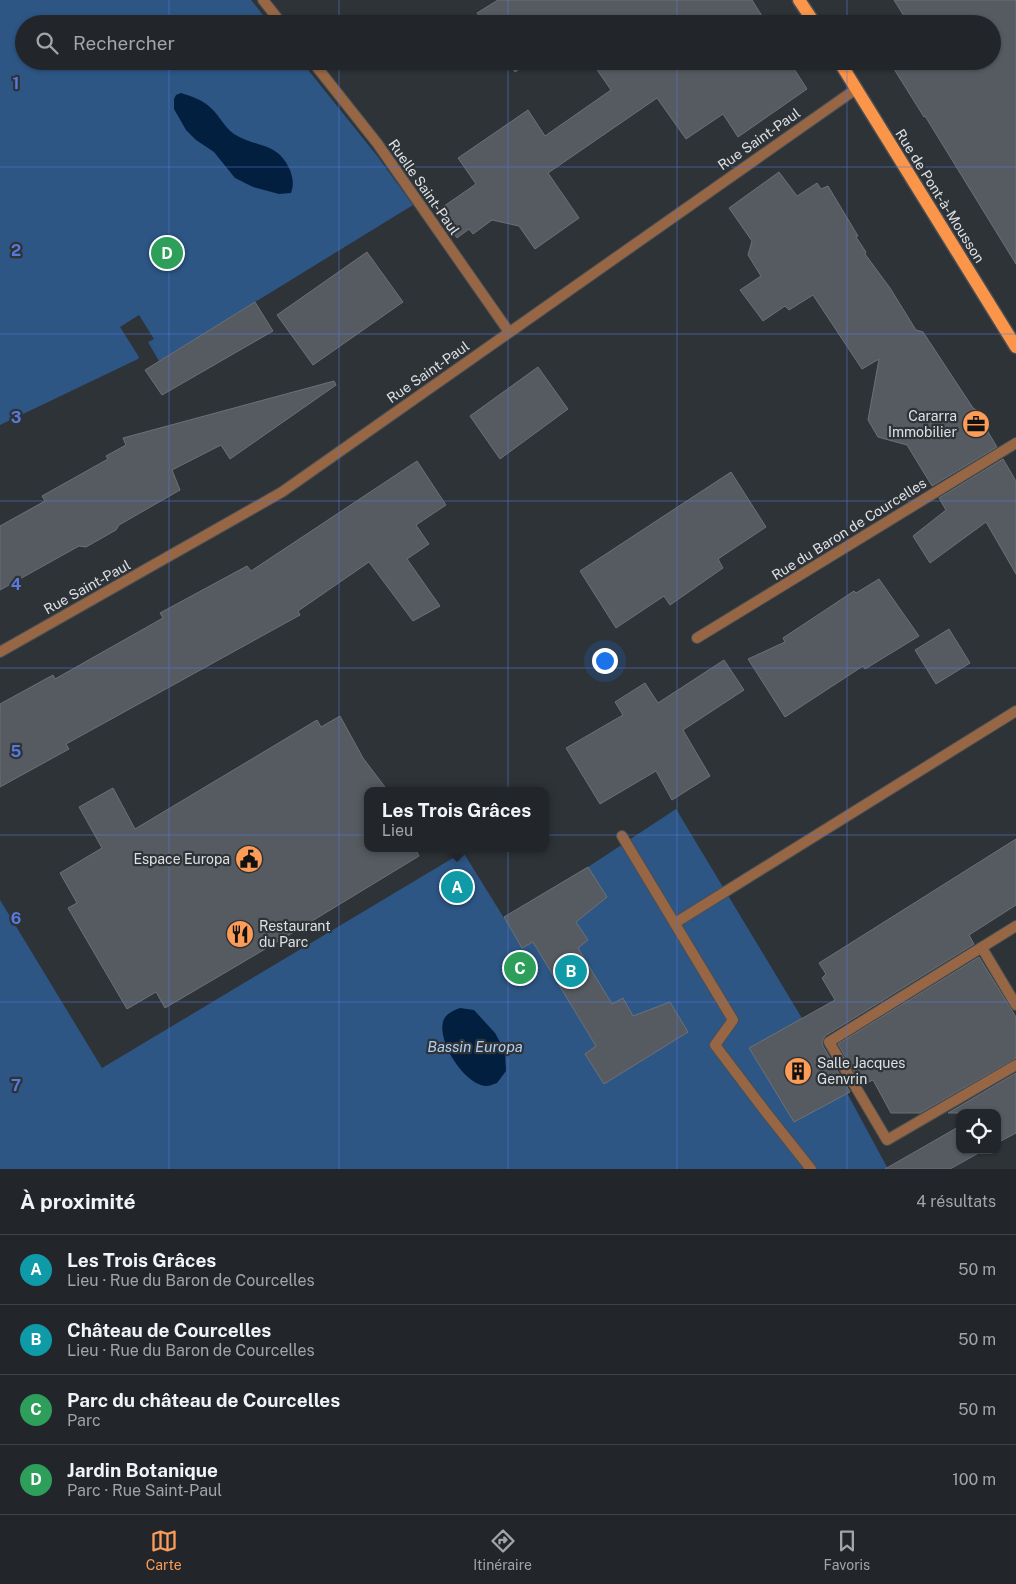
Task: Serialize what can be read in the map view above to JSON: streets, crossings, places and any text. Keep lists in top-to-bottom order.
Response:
{
  "streets": {
    "main road": ["Rue de Pont-à-Mousson"],
    "street": ["Rue Saint-Paul", "Ruelle Saint-Paul", "Rue du Baron de Courcelles"]
  },
  "crossings": [
    ["Rue Saint-Paul", "Ruelle Saint-Paul"],
    ["Rue Saint-Paul", "Rue de Pont-à-Mousson"]
  ],
  "water": ["Bassin Europa"],
  "places": {
    "office": ["Cararra Immobilier"],
    "public building": ["Espace Europa"],
    "restaurant": ["Restaurant du Parc"],
    "building": ["Salle Jacques Genvrin"]
  },
  "page": {
    "search": "Rechercher",
    "pins": [
      "D",
      "A",
      "C",
      "B"
    ],
    "popup": ["Les Trois Grâces", "Lieu"],
    "heading": ["À proximité", "4 résultats"],
    "list": [
      {
        "mark": "A",
        "name": "Les Trois Grâces",
        "note": "Lieu · Rue du Baron de Courcelles",
        "value": "50 m"
      },
      {
        "mark": "B",
        "name": "Château de Courcelles",
        "note": "Lieu · Rue du Baron de Courcelles",
        "value": "50 m"
      },
      {
        "mark": "C",
        "name": "Parc du château de Courcelles",
        "note": "Parc",
        "value": "50 m"
      },
      {
        "mark": "D",
        "name": "Jardin Botanique",
        "note": "Parc · Rue Saint-Paul",
        "value": "100 m"
      }
    ],
    "nav": ["Carte", "Itinéraire", "Favoris"]
  },
  "grid": {
    "rows": [
      "1",
      "2",
      "3",
      "4",
      "5",
      "6",
      "7"
    ]
  }
}
